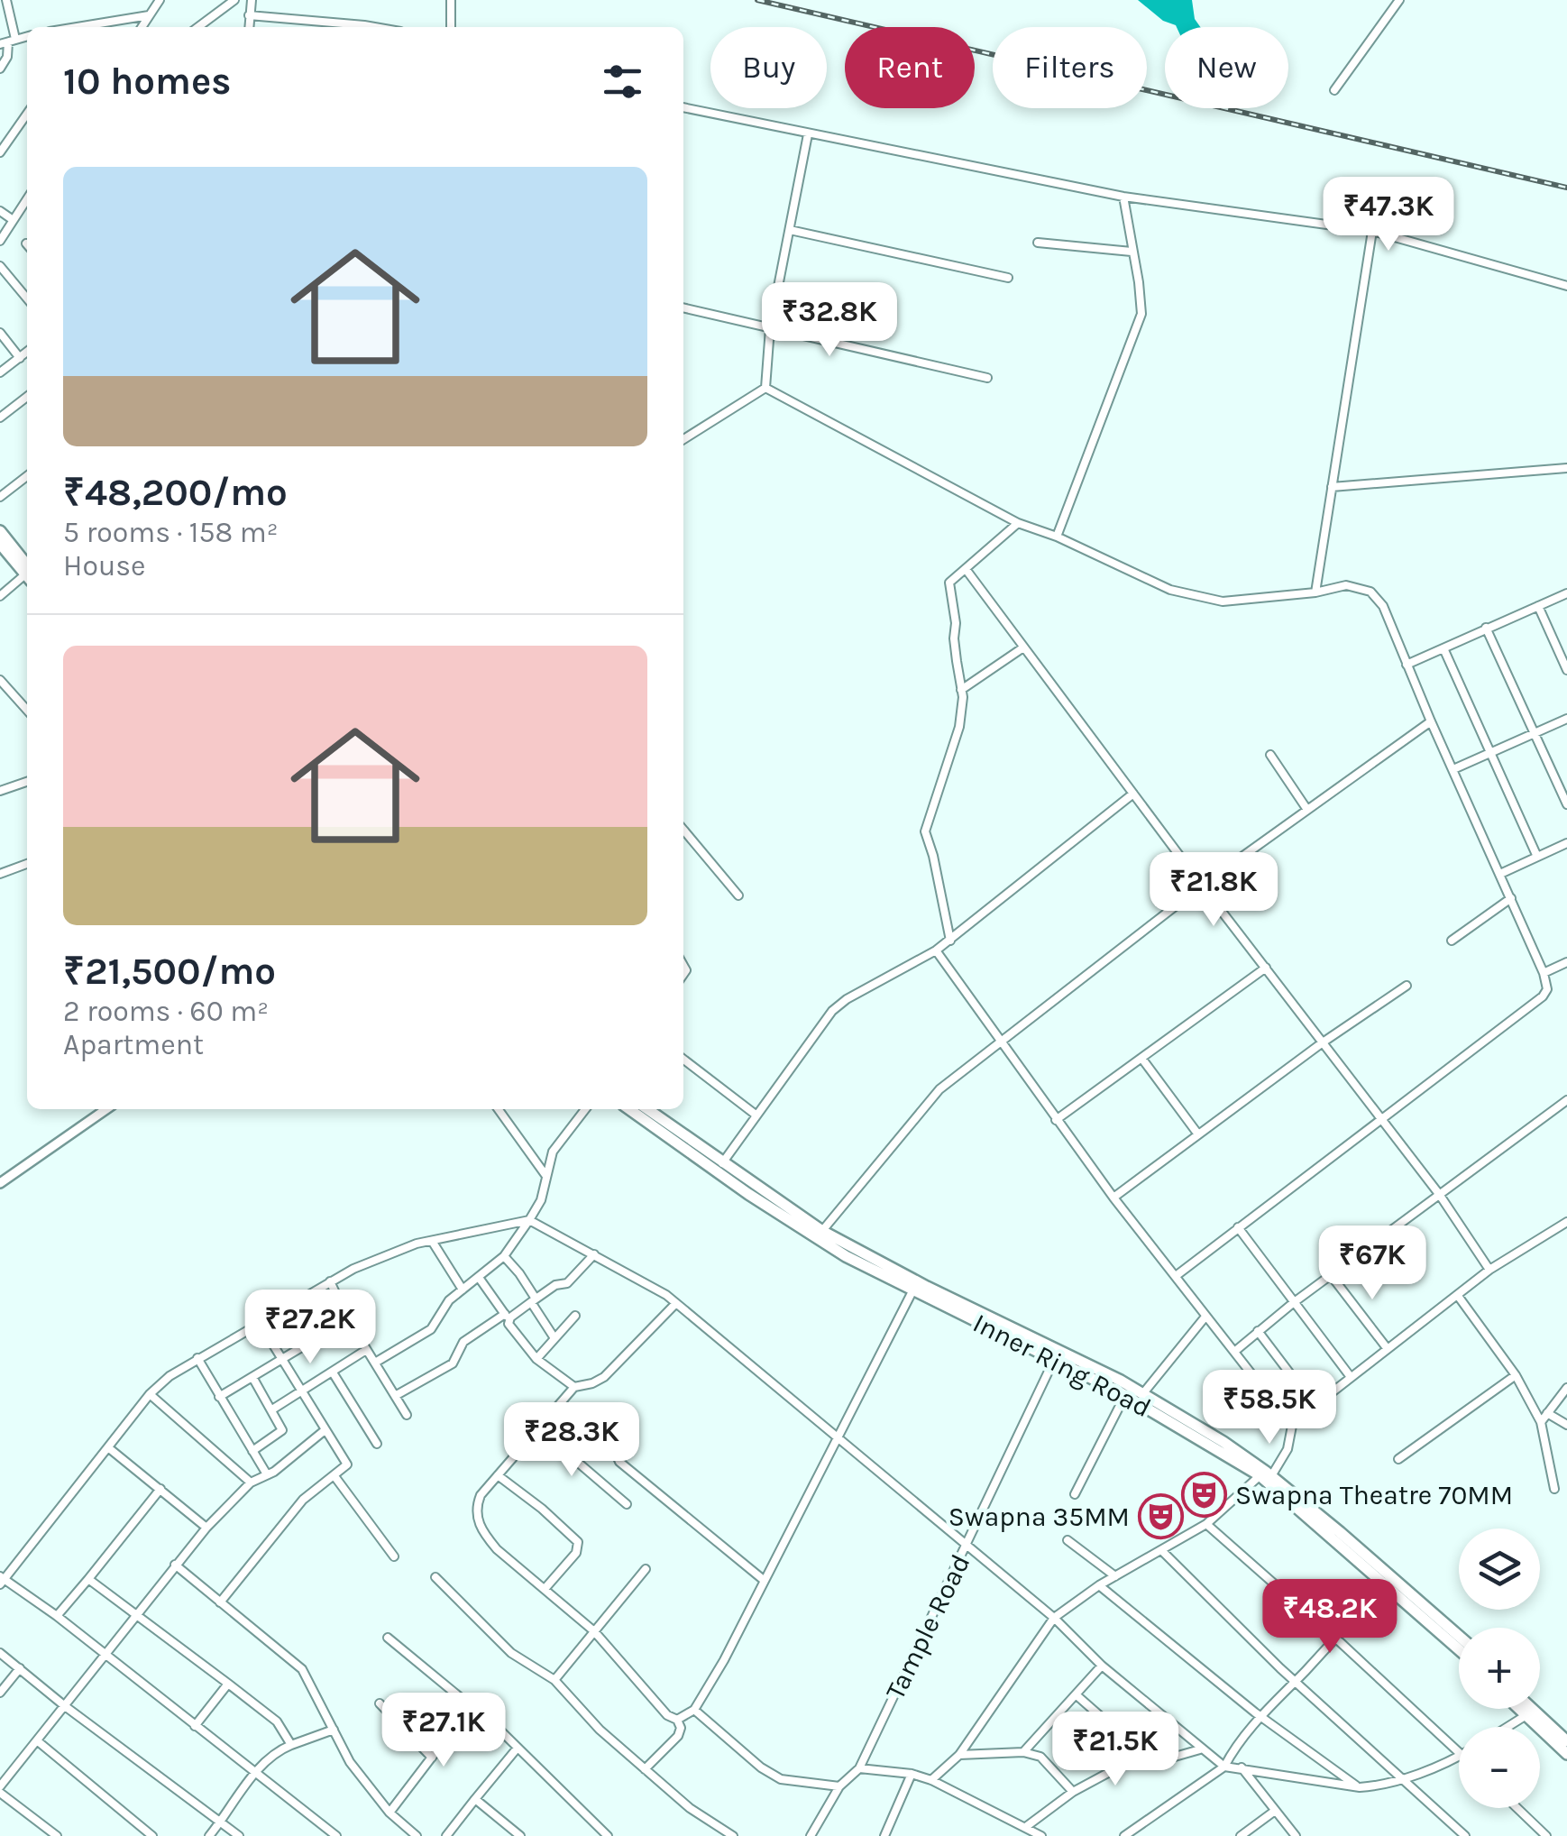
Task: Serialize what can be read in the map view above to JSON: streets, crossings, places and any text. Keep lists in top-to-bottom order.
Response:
{
  "streets": {
    "main road": ["Inner Ring Road"],
    "street": ["Tample Road"]
  },
  "crossings": [
    ["Inner Ring Road", "Tample Road"]
  ],
  "places": {
    "theatre": ["Swapna Theatre 70MM", "Swapna 35MM"]
  },
  "page": {
    "chip": [
      "Buy",
      "Rent",
      "Filters",
      "New"
    ],
    "heading": "10 homes",
    "list": [
      {
        "name": "₹48,200/mo",
        "note": "5 rooms · 158 m² · House"
      },
      {
        "name": "₹21,500/mo",
        "note": "2 rooms · 60 m² · Apartment"
      }
    ],
    "price": [
      "₹47.3K",
      "₹32.8K",
      "₹21.8K",
      "₹67K",
      "₹27.2K",
      "₹58.5K",
      "₹28.3K",
      "₹48.2K",
      "₹27.1K",
      "₹21.5K"
    ],
    "map_buttons": ["+", "−"]
  }
}
